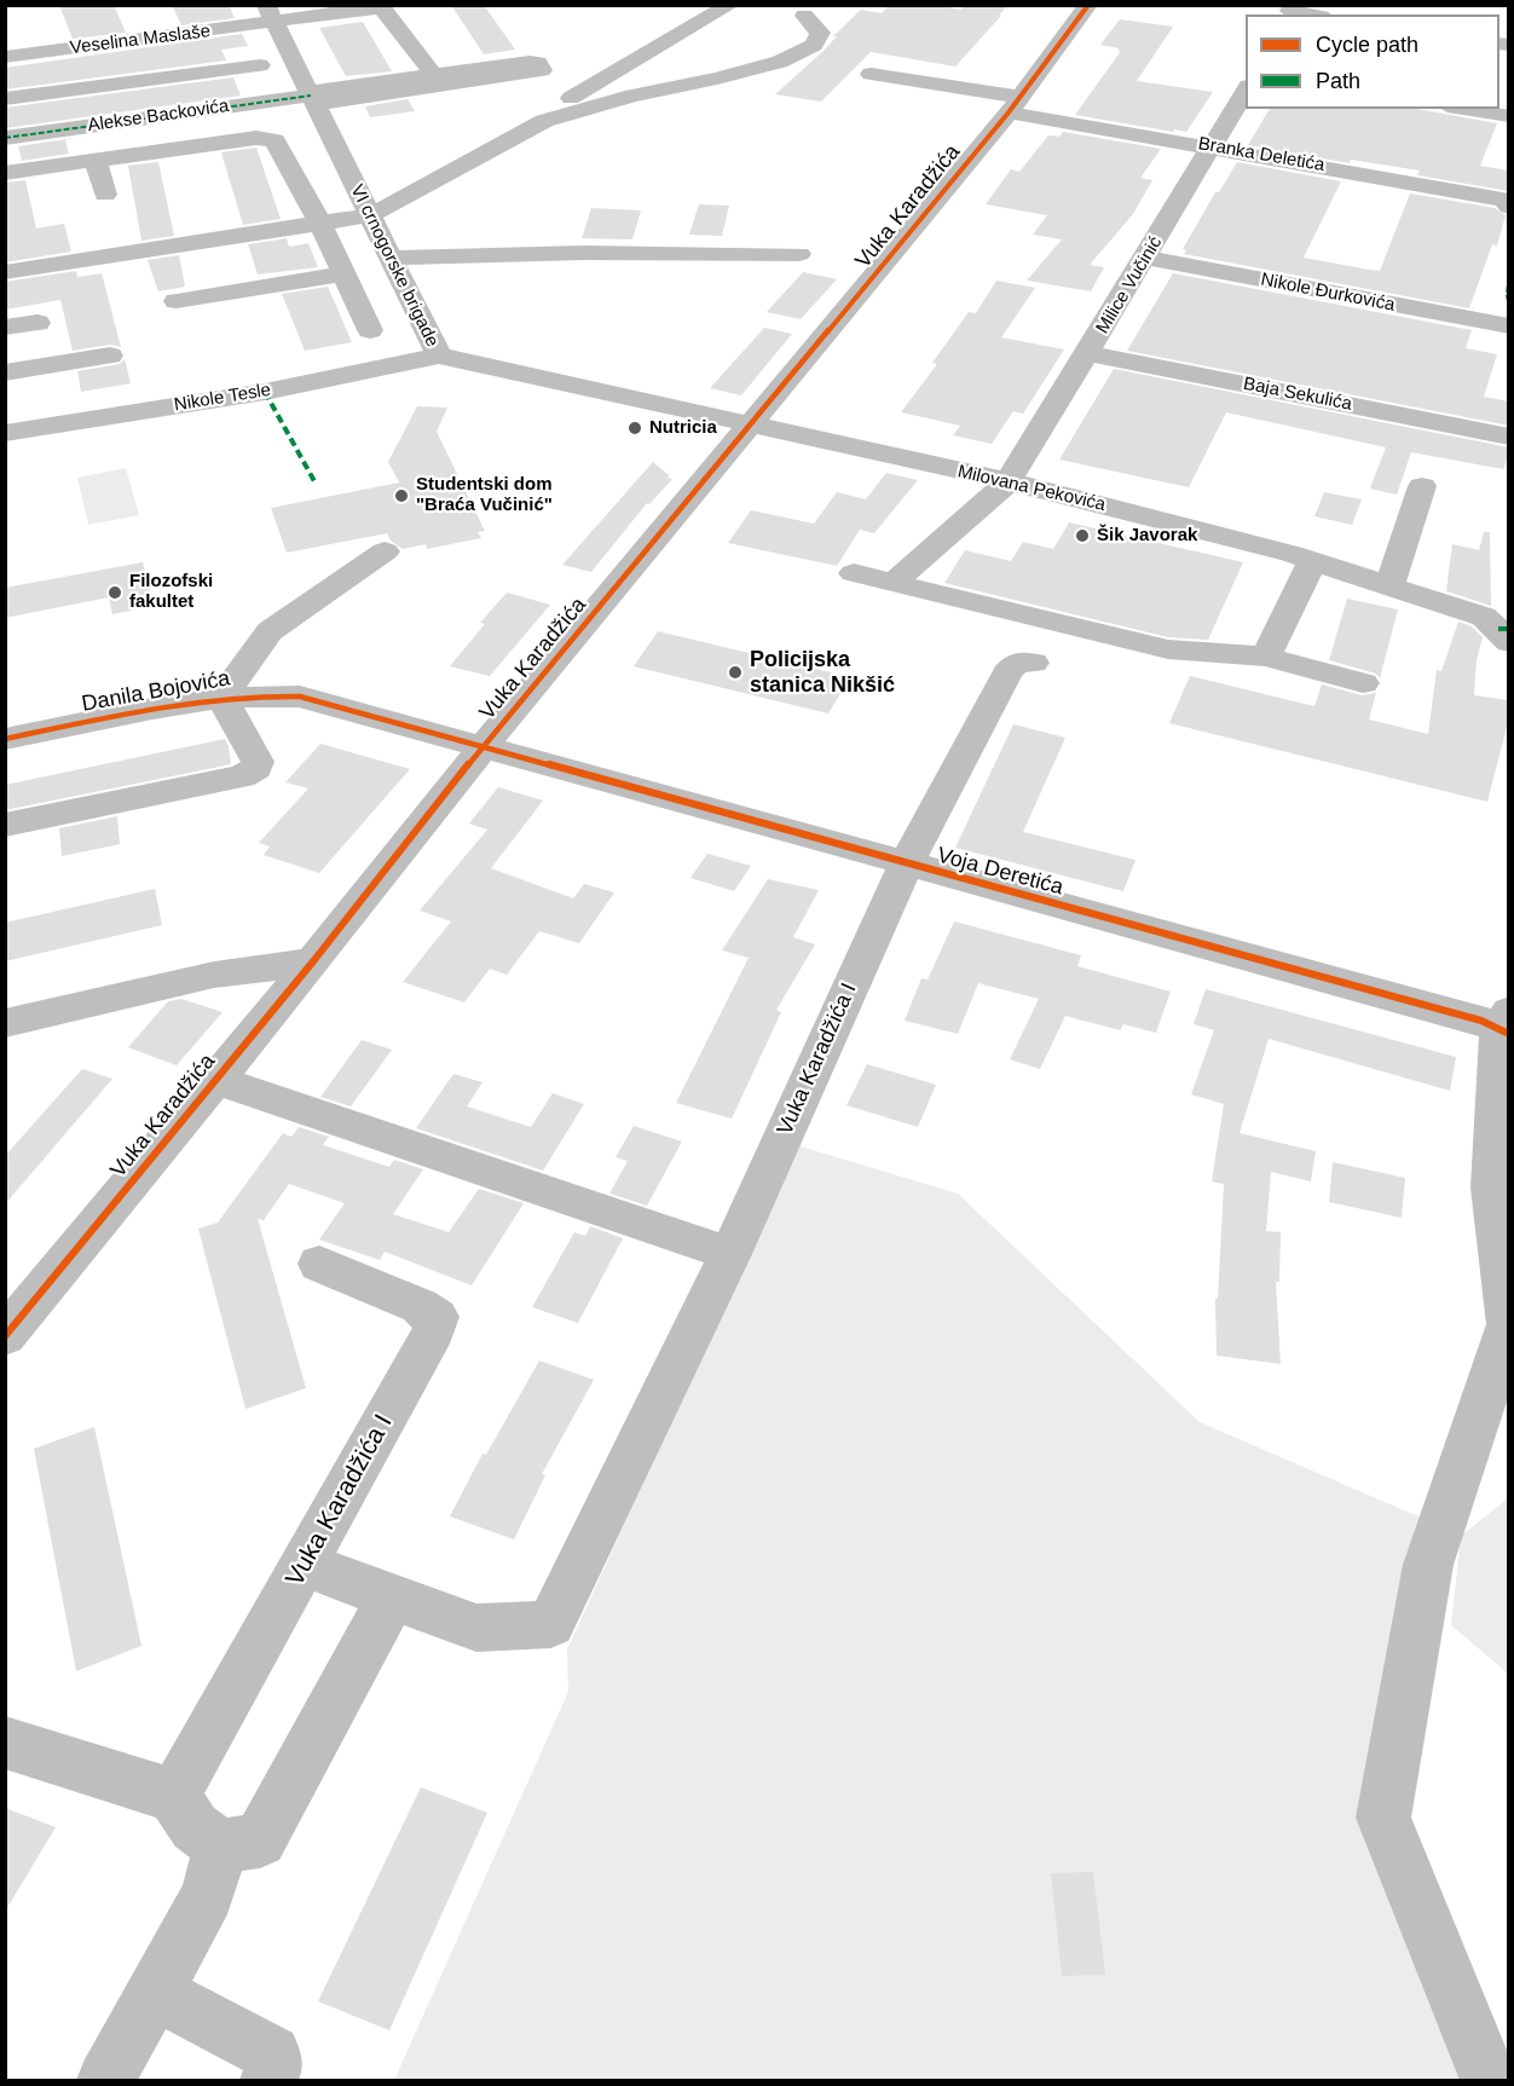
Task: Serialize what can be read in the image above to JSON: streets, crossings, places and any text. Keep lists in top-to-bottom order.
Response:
{
  "streets": {
    "street": [
      "Veselina Maslaše",
      "Alekse Backovića",
      "Branka Deletića",
      "Vuka Karadžića",
      "VI crnogorske brigade",
      "Milice Vučinić",
      "Nikole Đurkovića",
      "Baja Sekulića",
      "Nikole Tesle",
      "Milovana Pekovića",
      "Danila Bojovića",
      "Voja Deretića",
      "Vuka Karadžića I"
    ]
  },
  "crossings": [
    ["Veselina Maslaše", "VI crnogorske brigade"],
    ["Alekse Backovića", "VI crnogorske brigade"],
    ["Branka Deletića", "Vuka Karadžića"],
    ["Branka Deletića", "Milice Vučinić"],
    ["Vuka Karadžića", "VI crnogorske brigade"],
    ["Vuka Karadžića", "Milovana Pekovića"],
    ["Vuka Karadžića", "Danila Bojovića"],
    ["Vuka Karadžića", "Voja Deretića"],
    ["VI crnogorske brigade", "Nikole Tesle"],
    ["VI crnogorske brigade", "Milovana Pekovića"],
    ["Milice Vučinić", "Nikole Đurkovića"],
    ["Milice Vučinić", "Baja Sekulića"],
    ["Milice Vučinić", "Milovana Pekovića"],
    ["Danila Bojovića", "Voja Deretića"],
    ["Voja Deretića", "Vuka Karadžića I"]
  ],
  "places": [
    "Nutricia",
    "Studentski dom \"Braća Vučinić\"",
    "Šik Javorak",
    "Filozofski fakultet",
    "Policijska stanica Nikšić"
  ],
  "legend": ["Cycle path", "Path"]
}
